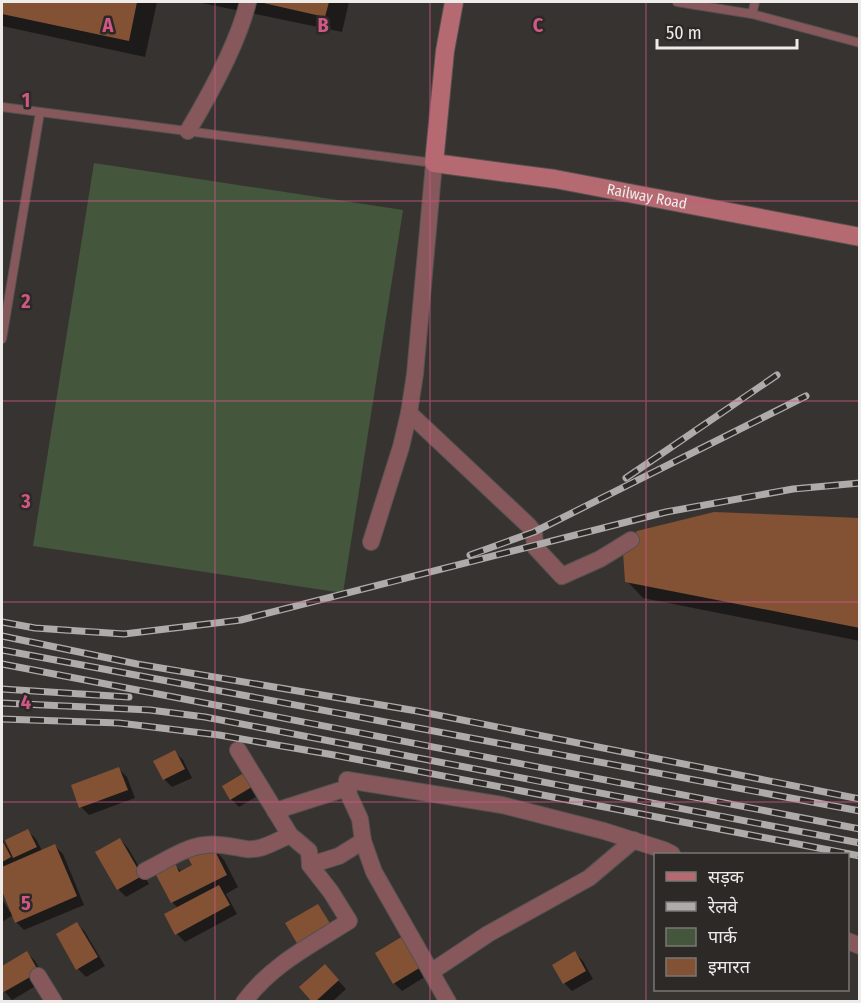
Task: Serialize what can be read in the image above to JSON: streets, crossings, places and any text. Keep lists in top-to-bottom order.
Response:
{
  "streets": {
    "street": ["Railway Road"]
  },
  "legend": [
    "सड़क",
    "रेलवे",
    "पार्क",
    "इमारत"
  ],
  "scale_bar": "50 m",
  "grid": {
    "columns": ["A", "B", "C"],
    "rows": [
      "1",
      "2",
      "3",
      "4",
      "5"
    ]
  }
}
